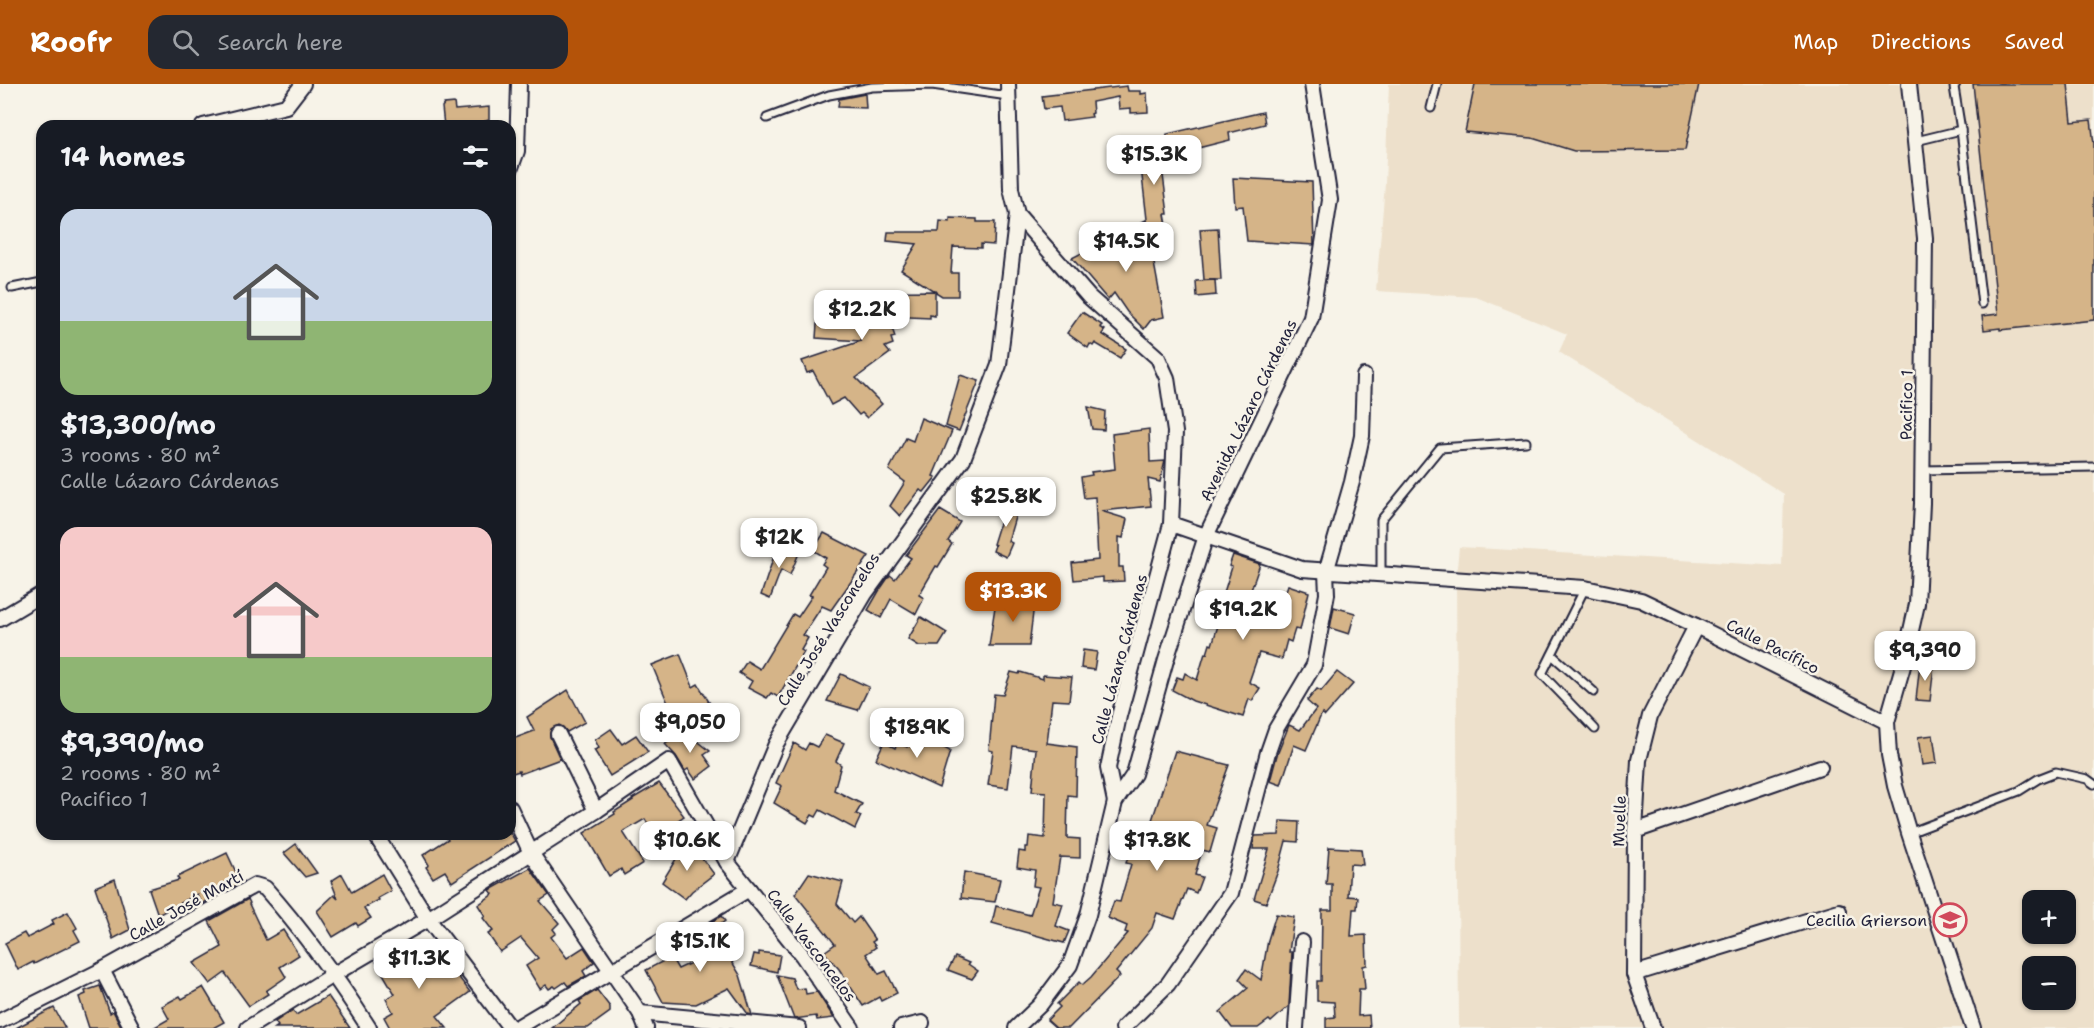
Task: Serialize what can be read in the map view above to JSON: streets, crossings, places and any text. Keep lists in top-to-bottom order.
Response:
{
  "streets": {
    "street": [
      "Pacifico 1",
      "Avenida Lázaro Cárdenas",
      "Calle José Vasconcelos",
      "Calle Pacífico",
      "Calle Lázaro Cárdenas",
      "Muelle",
      "Calle José Martí",
      "Calle Vasconcelos"
    ]
  },
  "crossings": [
    ["Pacifico 1", "Calle Pacífico"],
    ["Avenida Lázaro Cárdenas", "Calle Pacífico"],
    ["Avenida Lázaro Cárdenas", "Calle Lázaro Cárdenas"],
    ["Calle José Vasconcelos", "Calle Lázaro Cárdenas"],
    ["Calle José Vasconcelos", "Calle Vasconcelos"],
    ["Calle Pacífico", "Calle Lázaro Cárdenas"],
    ["Calle Pacífico", "Muelle"]
  ],
  "places": {
    "school or university": ["Cecilia Grierson"]
  },
  "page": {
    "header": "Roofr",
    "search": "Search here",
    "nav": ["Map", "Directions", "Saved"],
    "heading": "14 homes",
    "price": [
      "$15.3K",
      "$14.5K",
      "$12.2K",
      "$25.8K",
      "$12K",
      "$13.3K",
      "$19.2K",
      "$9,390",
      "$9,050",
      "$18.9K",
      "$10.6K",
      "$17.8K",
      "$15.1K",
      "$11.3K"
    ],
    "list": [
      {
        "name": "$13,300/mo",
        "note": "3 rooms · 80 m² · Calle Lázaro Cárdenas"
      },
      {
        "name": "$9,390/mo",
        "note": "2 rooms · 80 m² · Pacifico 1"
      }
    ],
    "map_buttons": ["+", "−"]
  }
}
